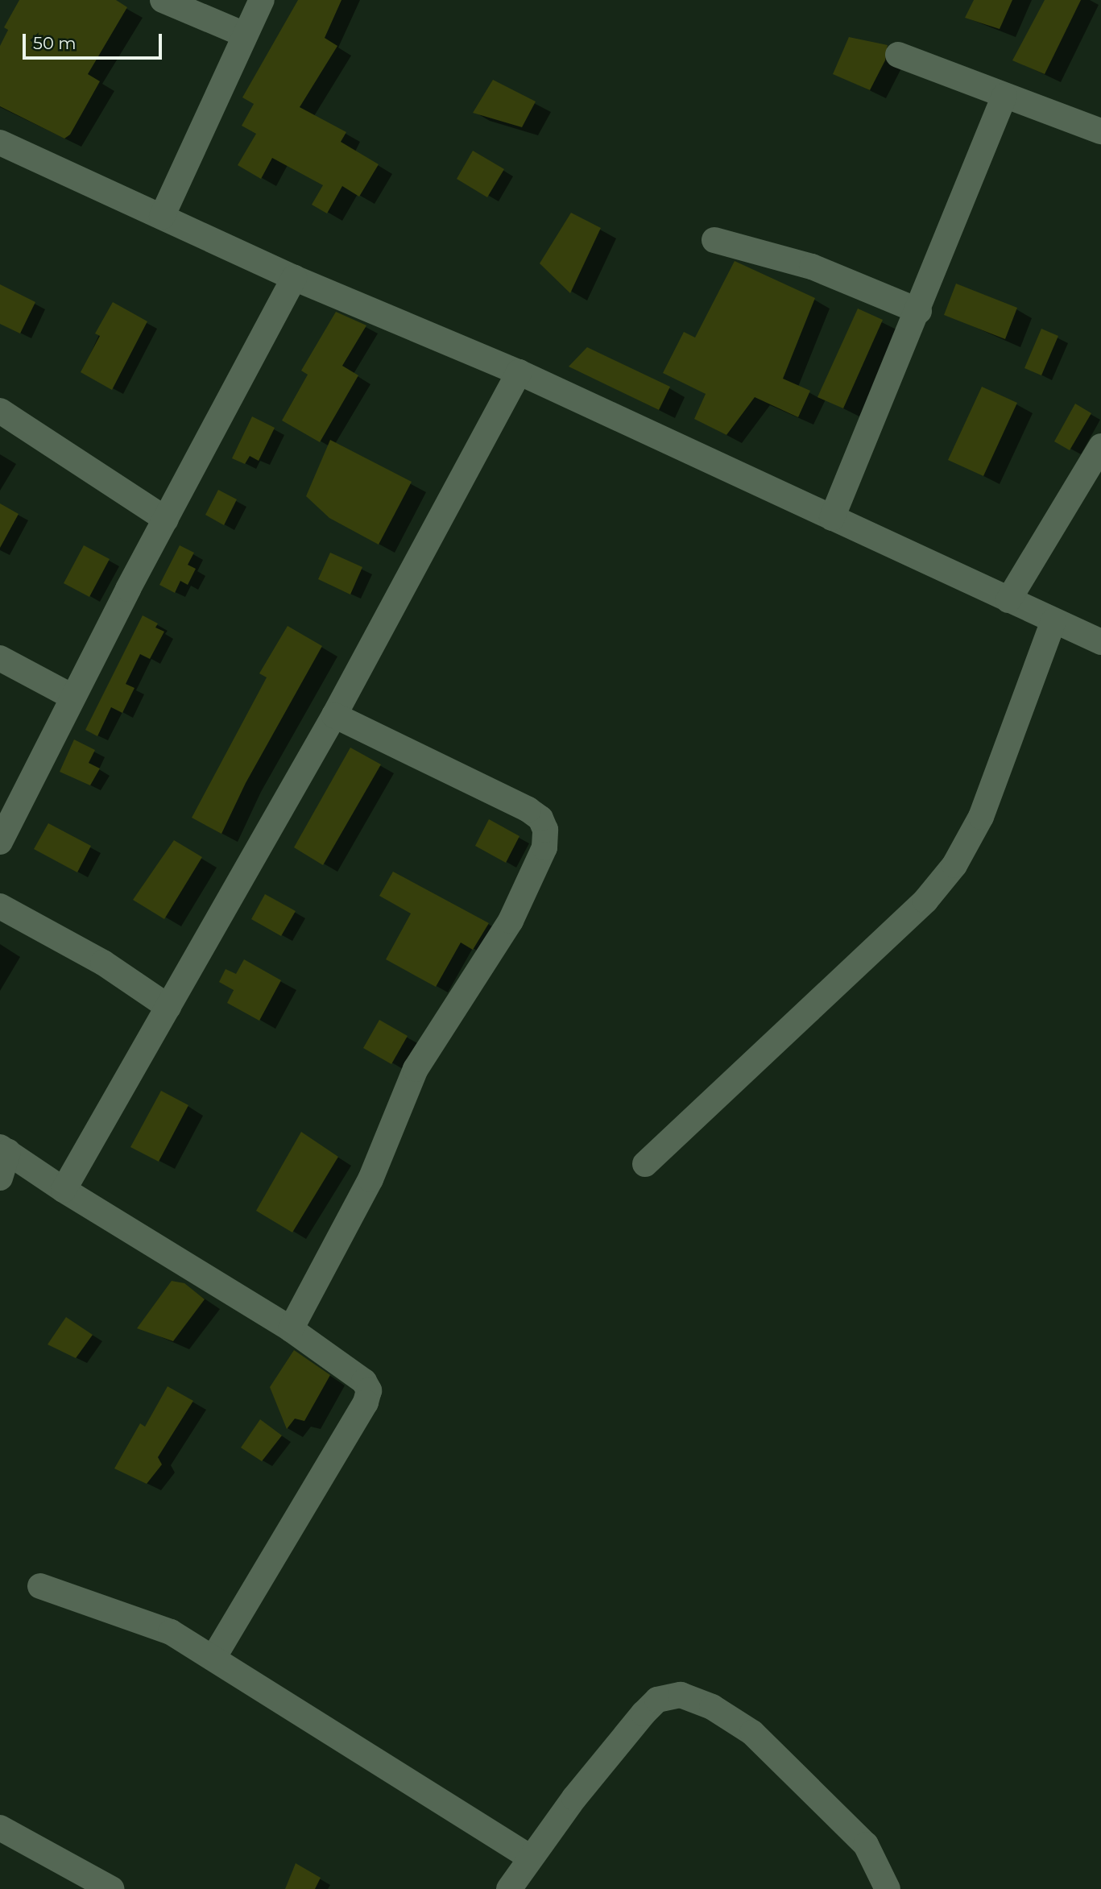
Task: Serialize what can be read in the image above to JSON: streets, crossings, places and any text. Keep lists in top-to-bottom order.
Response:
{
  "scale_bar": "50 m"
}
